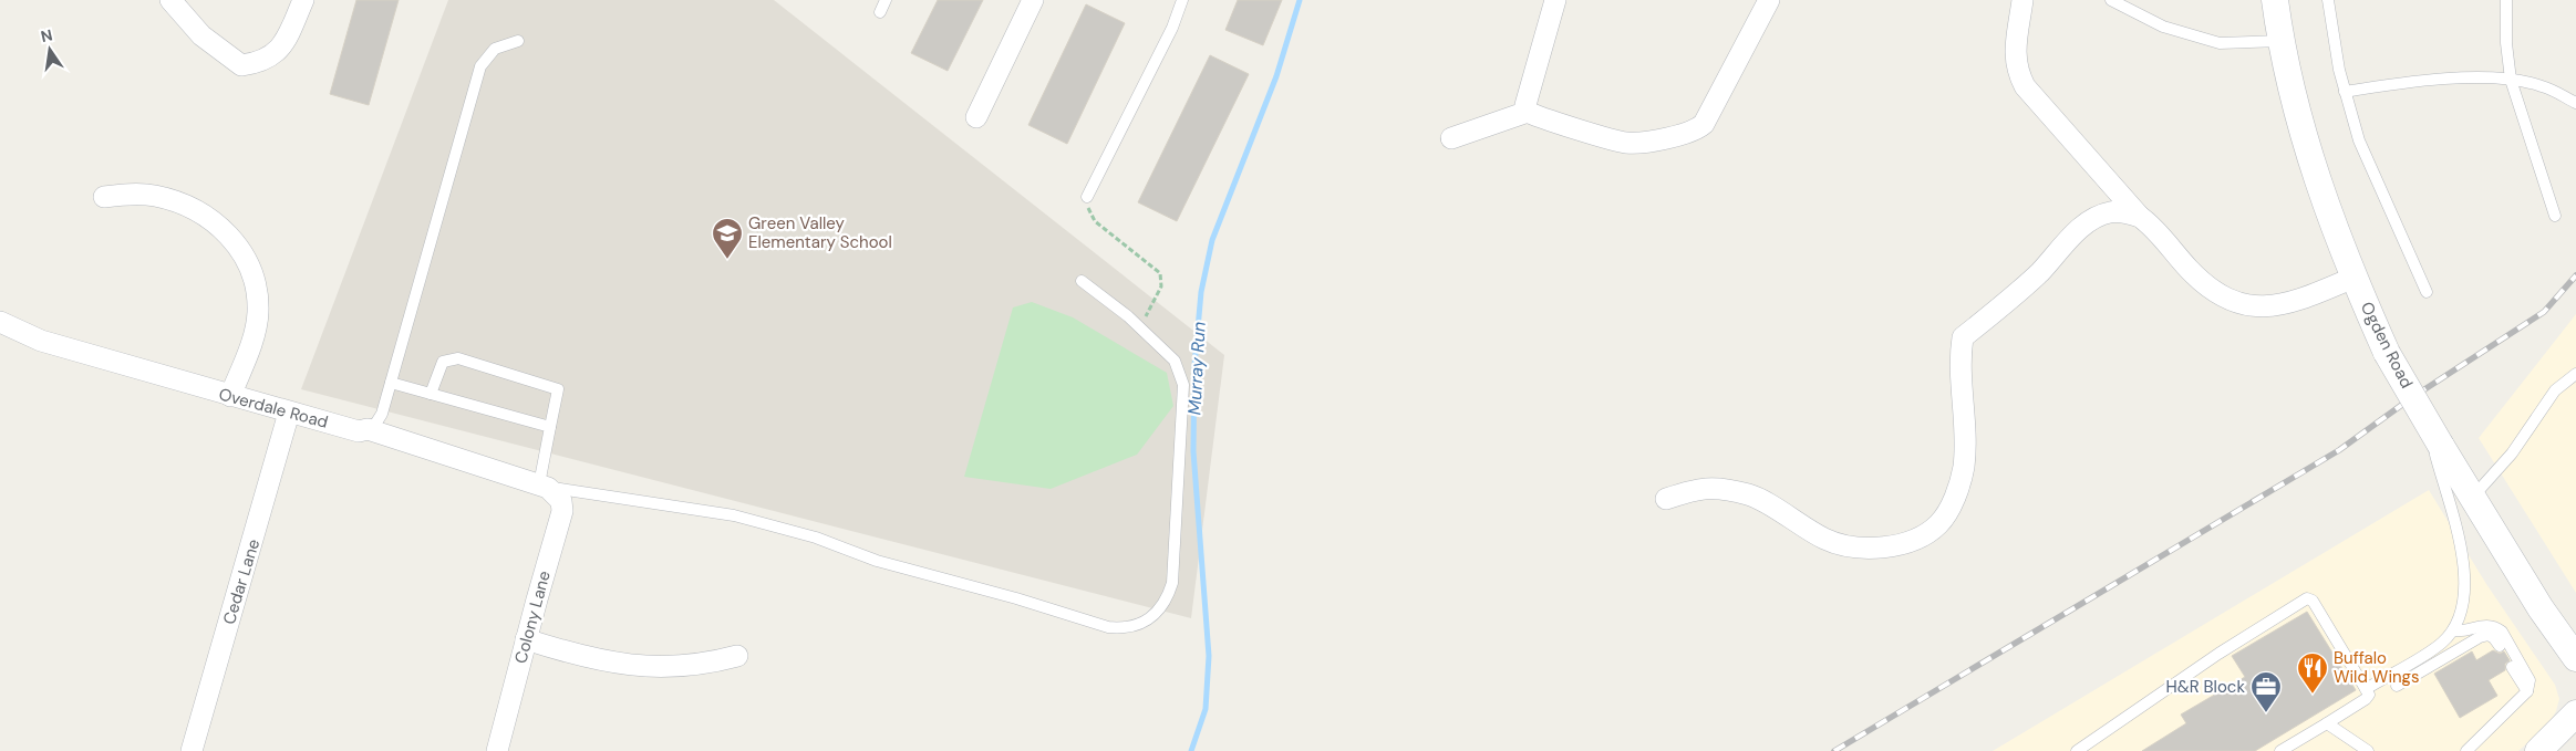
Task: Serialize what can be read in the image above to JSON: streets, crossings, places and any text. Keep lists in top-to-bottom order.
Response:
{
  "streets": {
    "street": [
      "Ogden Road",
      "Overdale Road",
      "Cedar Lane",
      "Colony Lane"
    ]
  },
  "crossings": [
    ["Overdale Road", "Cedar Lane"],
    ["Overdale Road", "Colony Lane"]
  ],
  "water": ["Murray Run"],
  "places": {
    "school or university": ["Green Valley Elementary School"],
    "restaurant": ["Buffalo Wild Wings"],
    "office": ["H&R Block"]
  },
  "north": "top"
}
